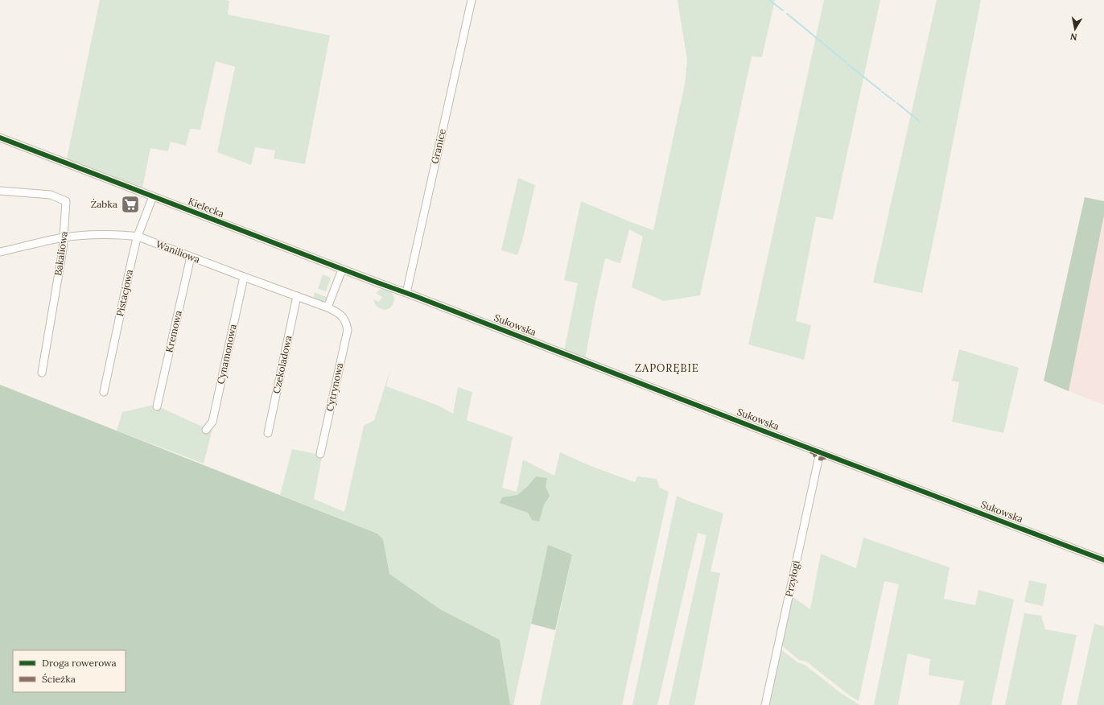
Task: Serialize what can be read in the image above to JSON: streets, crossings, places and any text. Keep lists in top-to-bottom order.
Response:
{
  "streets": {
    "street": [
      "Granice",
      "Kielecka",
      "Waniliowa",
      "Bakaliowa",
      "Pistacjowa",
      "Sukowska",
      "Kremowa",
      "Cynamonowa",
      "Czekoladowa",
      "Cytrynowa",
      "Przyłogi"
    ]
  },
  "crossings": [
    ["Granice", "Kielecka"],
    ["Granice", "Sukowska"],
    ["Kielecka", "Pistacjowa"],
    ["Kielecka", "Sukowska"],
    ["Waniliowa", "Bakaliowa"],
    ["Waniliowa", "Pistacjowa"],
    ["Waniliowa", "Kremowa"],
    ["Waniliowa", "Cynamonowa"],
    ["Waniliowa", "Czekoladowa"],
    ["Waniliowa", "Cytrynowa"],
    ["Sukowska", "Przyłogi"]
  ],
  "districts": ["ZAPORĘBIE"],
  "places": {
    "supermarket": ["Żabka"]
  },
  "legend": ["Droga rowerowa", "Ścieżka"],
  "north": "bottom"
}
